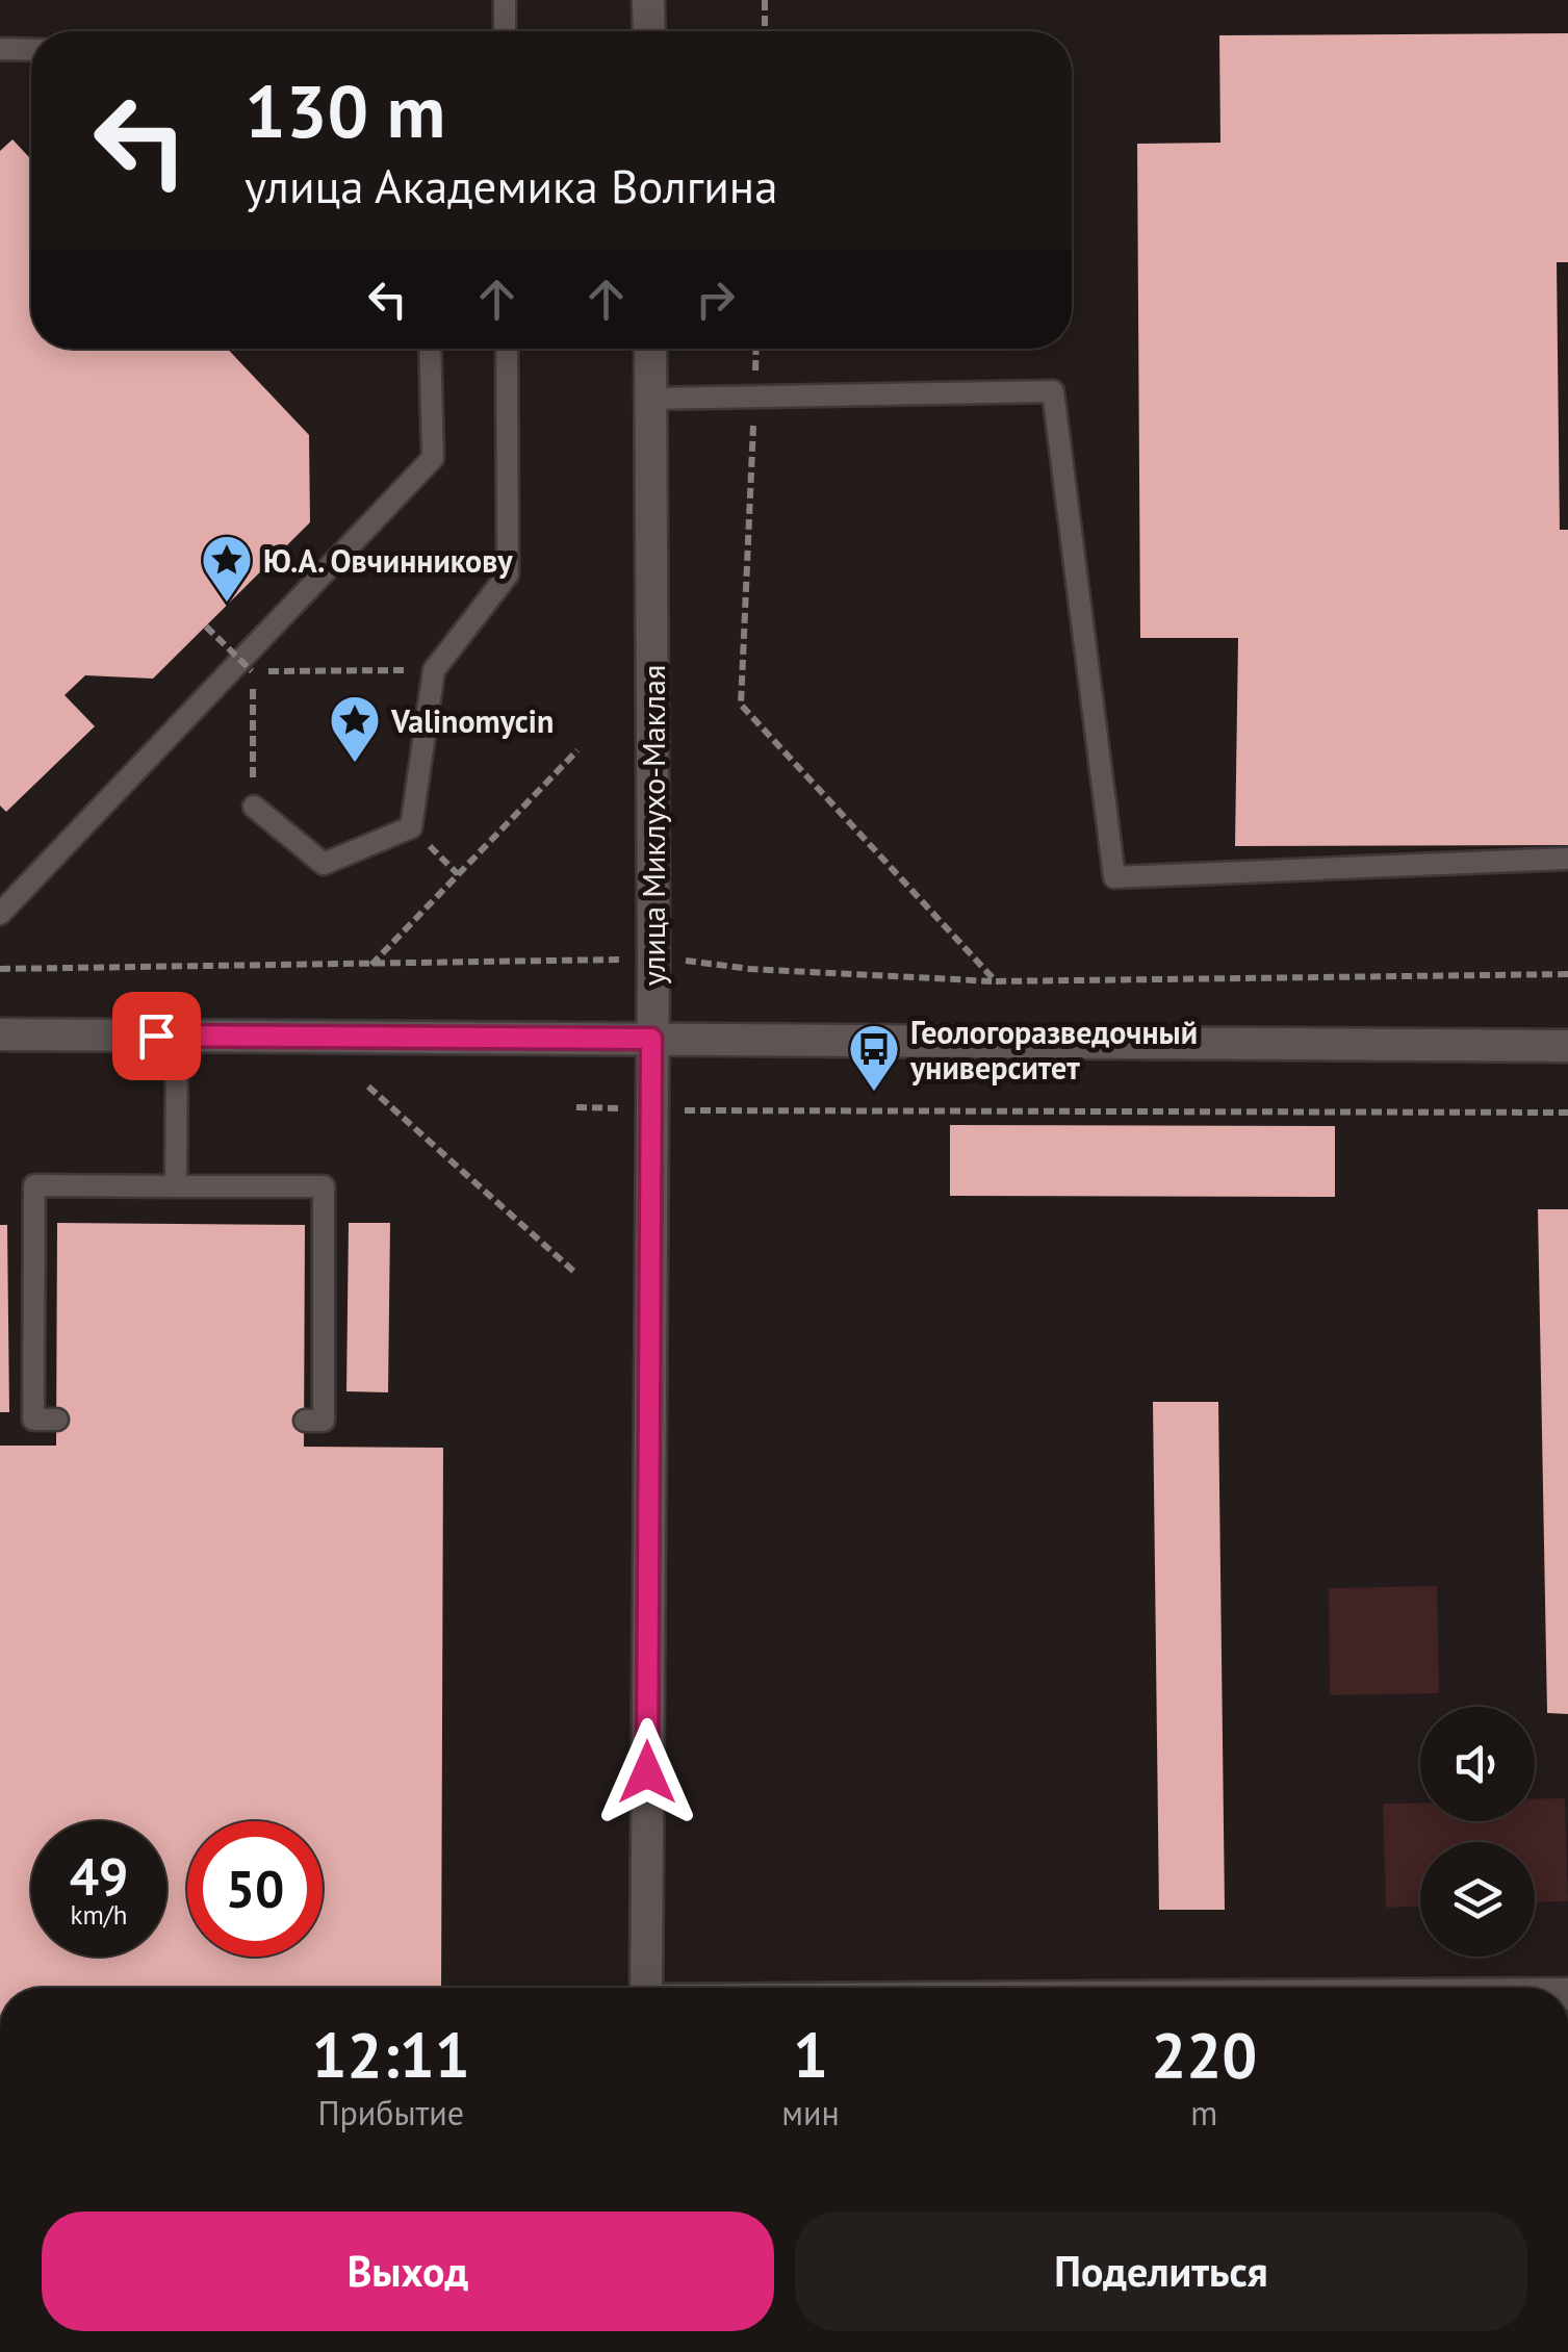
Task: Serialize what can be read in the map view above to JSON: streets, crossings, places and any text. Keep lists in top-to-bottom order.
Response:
{
  "streets": {
    "street": ["улица Миклухо-Маклая"]
  },
  "places": {
    "place": ["Ю.А. Овчинникову", "Valinomycin"],
    "bus stop": ["Геологоразведочный университет"]
  },
  "page": {
    "turn": ["130 m", "улица Академика Волгина"],
    "speed": "49 km/h",
    "limit": "50",
    "eta": [
      "12:11",
      "Прибытие",
      "1",
      "мин",
      "220",
      "m"
    ],
    "buttons": ["Выход", "Поделиться"]
  }
}
